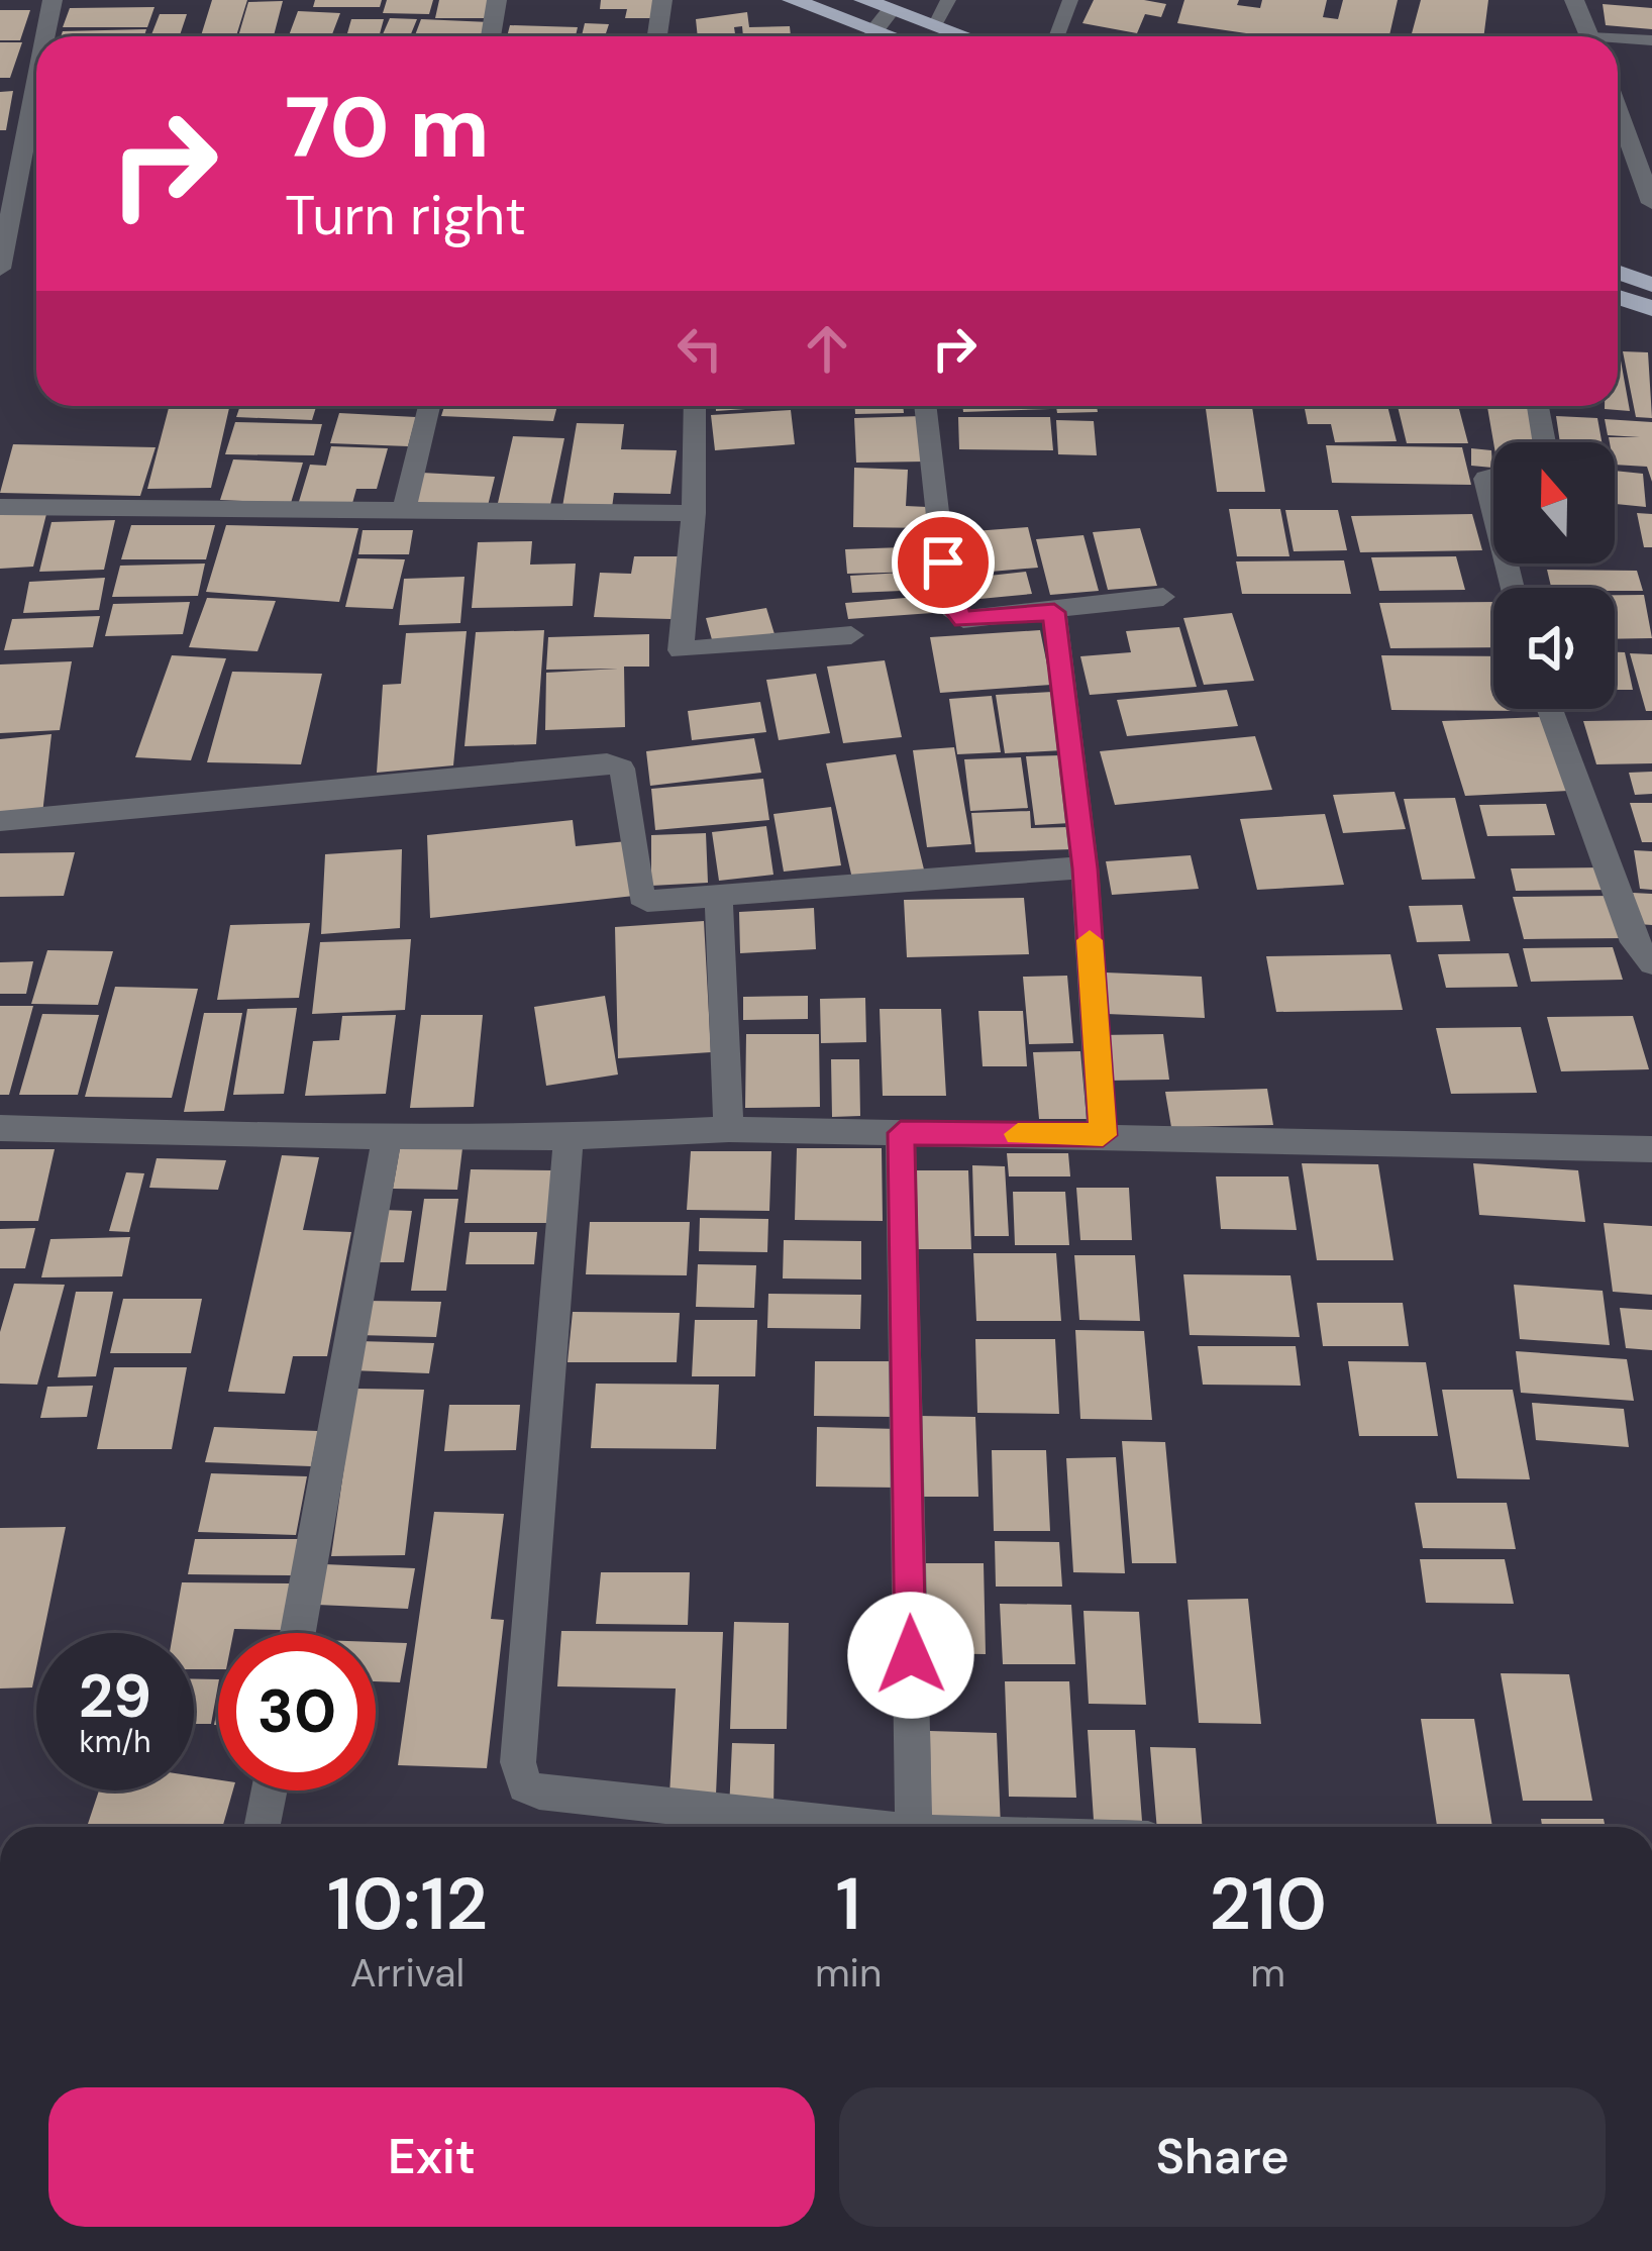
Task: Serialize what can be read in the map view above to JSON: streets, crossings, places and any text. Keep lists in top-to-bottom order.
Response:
{
  "north": "top",
  "page": {
    "turn": ["70 m", "Turn right"],
    "speed": "29 km/h",
    "limit": "30",
    "eta": [
      "10:12",
      "Arrival",
      "1",
      "min",
      "210",
      "m"
    ],
    "buttons": ["Exit", "Share"]
  }
}
